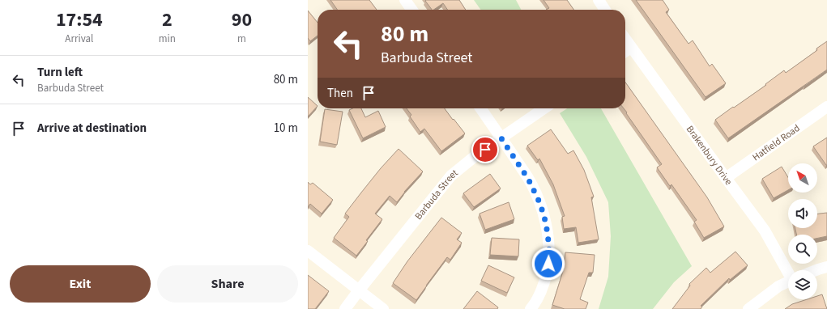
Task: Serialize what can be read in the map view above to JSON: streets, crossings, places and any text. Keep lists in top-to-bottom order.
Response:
{
  "streets": {
    "street": ["Hatfield Road", "Brakenbury Drive", "Barbuda Street"]
  },
  "crossings": [
    ["Hatfield Road", "Brakenbury Drive"]
  ],
  "north": "top left",
  "page": {
    "eta": [
      "17:54",
      "Arrival",
      "2",
      "min",
      "90",
      "m"
    ],
    "turn": ["80 m", "Barbuda Street"],
    "list": [
      {
        "name": "Turn left",
        "note": "Barbuda Street",
        "value": "80 m"
      },
      {
        "name": "Arrive at destination",
        "value": "10 m"
      }
    ],
    "then": "Then",
    "buttons": ["Exit", "Share"]
  }
}
